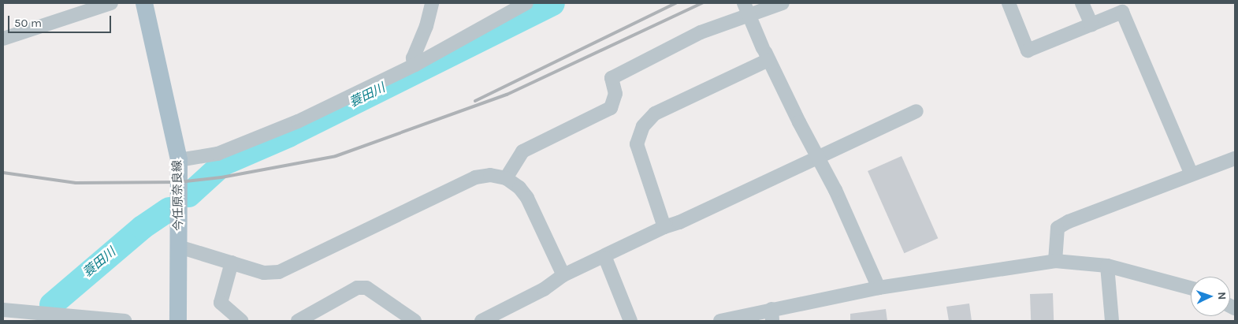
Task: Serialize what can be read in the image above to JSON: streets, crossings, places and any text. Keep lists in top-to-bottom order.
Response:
{
  "streets": {
    "main road": ["今任原奈良線"]
  },
  "water": ["蓑田川"],
  "scale_bar": "50 m",
  "north": "right"
}
